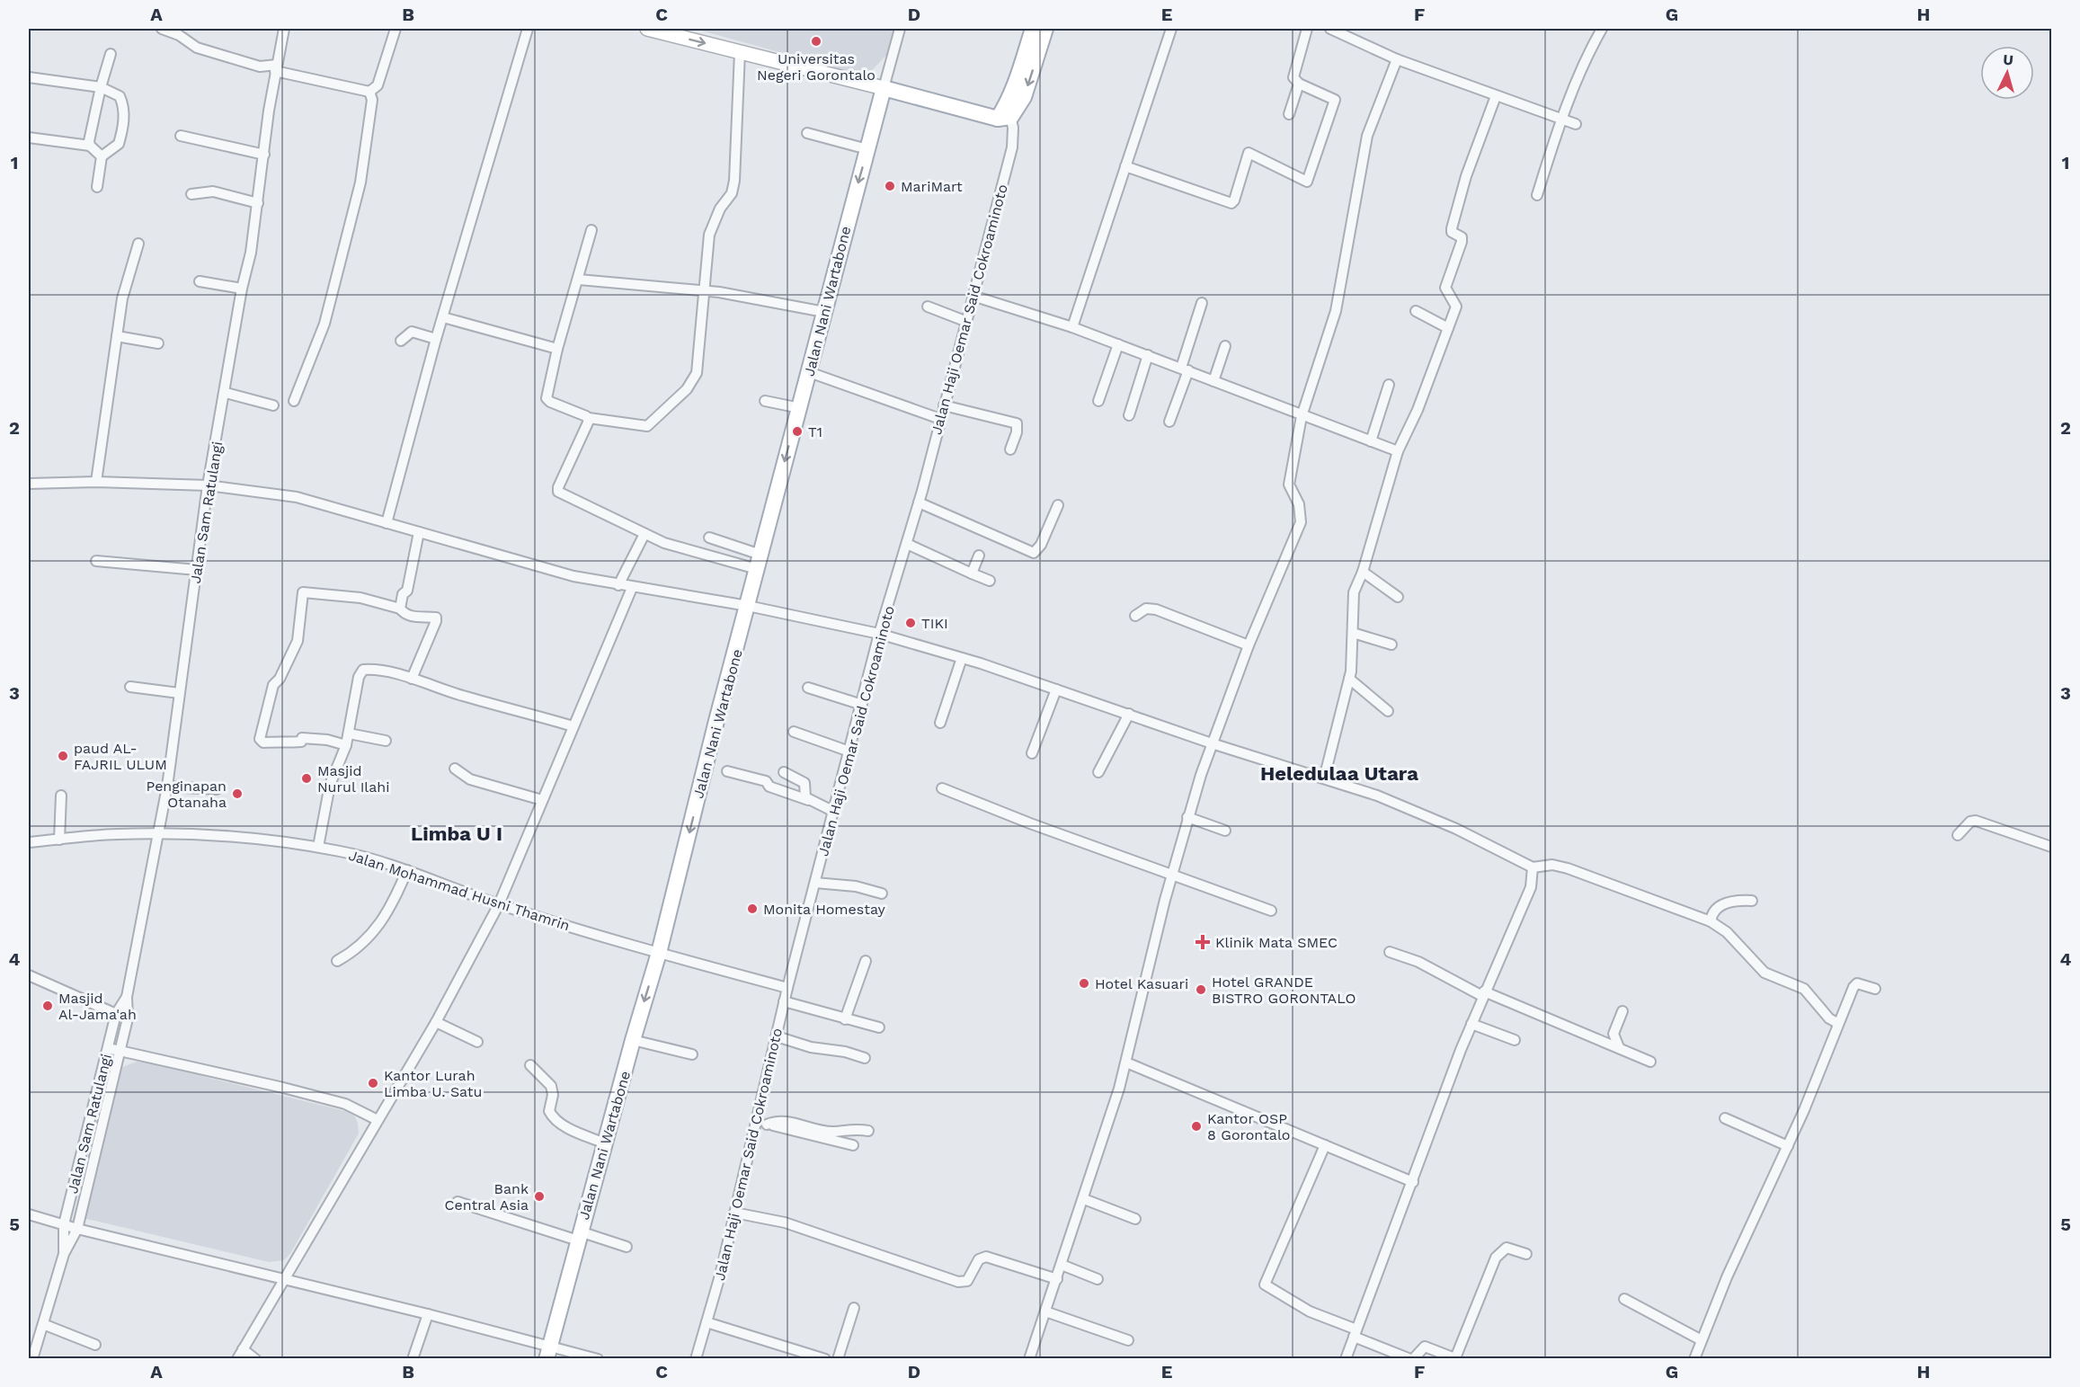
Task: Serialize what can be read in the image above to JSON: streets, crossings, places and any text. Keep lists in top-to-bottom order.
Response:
{
  "streets": {
    "main road": ["Jalan Nani Wartabone"],
    "street": ["Jalan Haji Oemar Said Cokroaminoto", "Jalan Sam Ratulangi", "Jalan Mohammad Husni Thamrin"]
  },
  "crossings": [
    ["Jalan Nani Wartabone", "Jalan Mohammad Husni Thamrin"],
    ["Jalan Haji Oemar Said Cokroaminoto", "Jalan Mohammad Husni Thamrin"],
    ["Jalan Sam Ratulangi", "Jalan Mohammad Husni Thamrin"]
  ],
  "one_way": ["Jalan Nani Wartabone"],
  "districts": ["Heledulaa Utara", "Limba U I"],
  "places": {
    "other": [
      "Universitas Negeri Gorontalo",
      "MariMart",
      "T1",
      "TIKI",
      "paud AL- FAJRIL ULUM",
      "Masjid Nurul Ilahi",
      "Penginapan Otanaha",
      "Monita Homestay",
      "Hotel Kasuari",
      "Hotel GRANDE BISTRO GORONTALO",
      "Masjid Al-Jama'ah",
      "Kantor Lurah Limba U. Satu",
      "Kantor OSP 8 Gorontalo",
      "Bank Central Asia"
    ],
    "health": ["Klinik Mata SMEC"]
  },
  "north": "top",
  "grid": {
    "columns": [
      "A",
      "B",
      "C",
      "D",
      "E",
      "F",
      "G",
      "H"
    ],
    "rows": [
      "1",
      "2",
      "3",
      "4",
      "5"
    ]
  }
}
